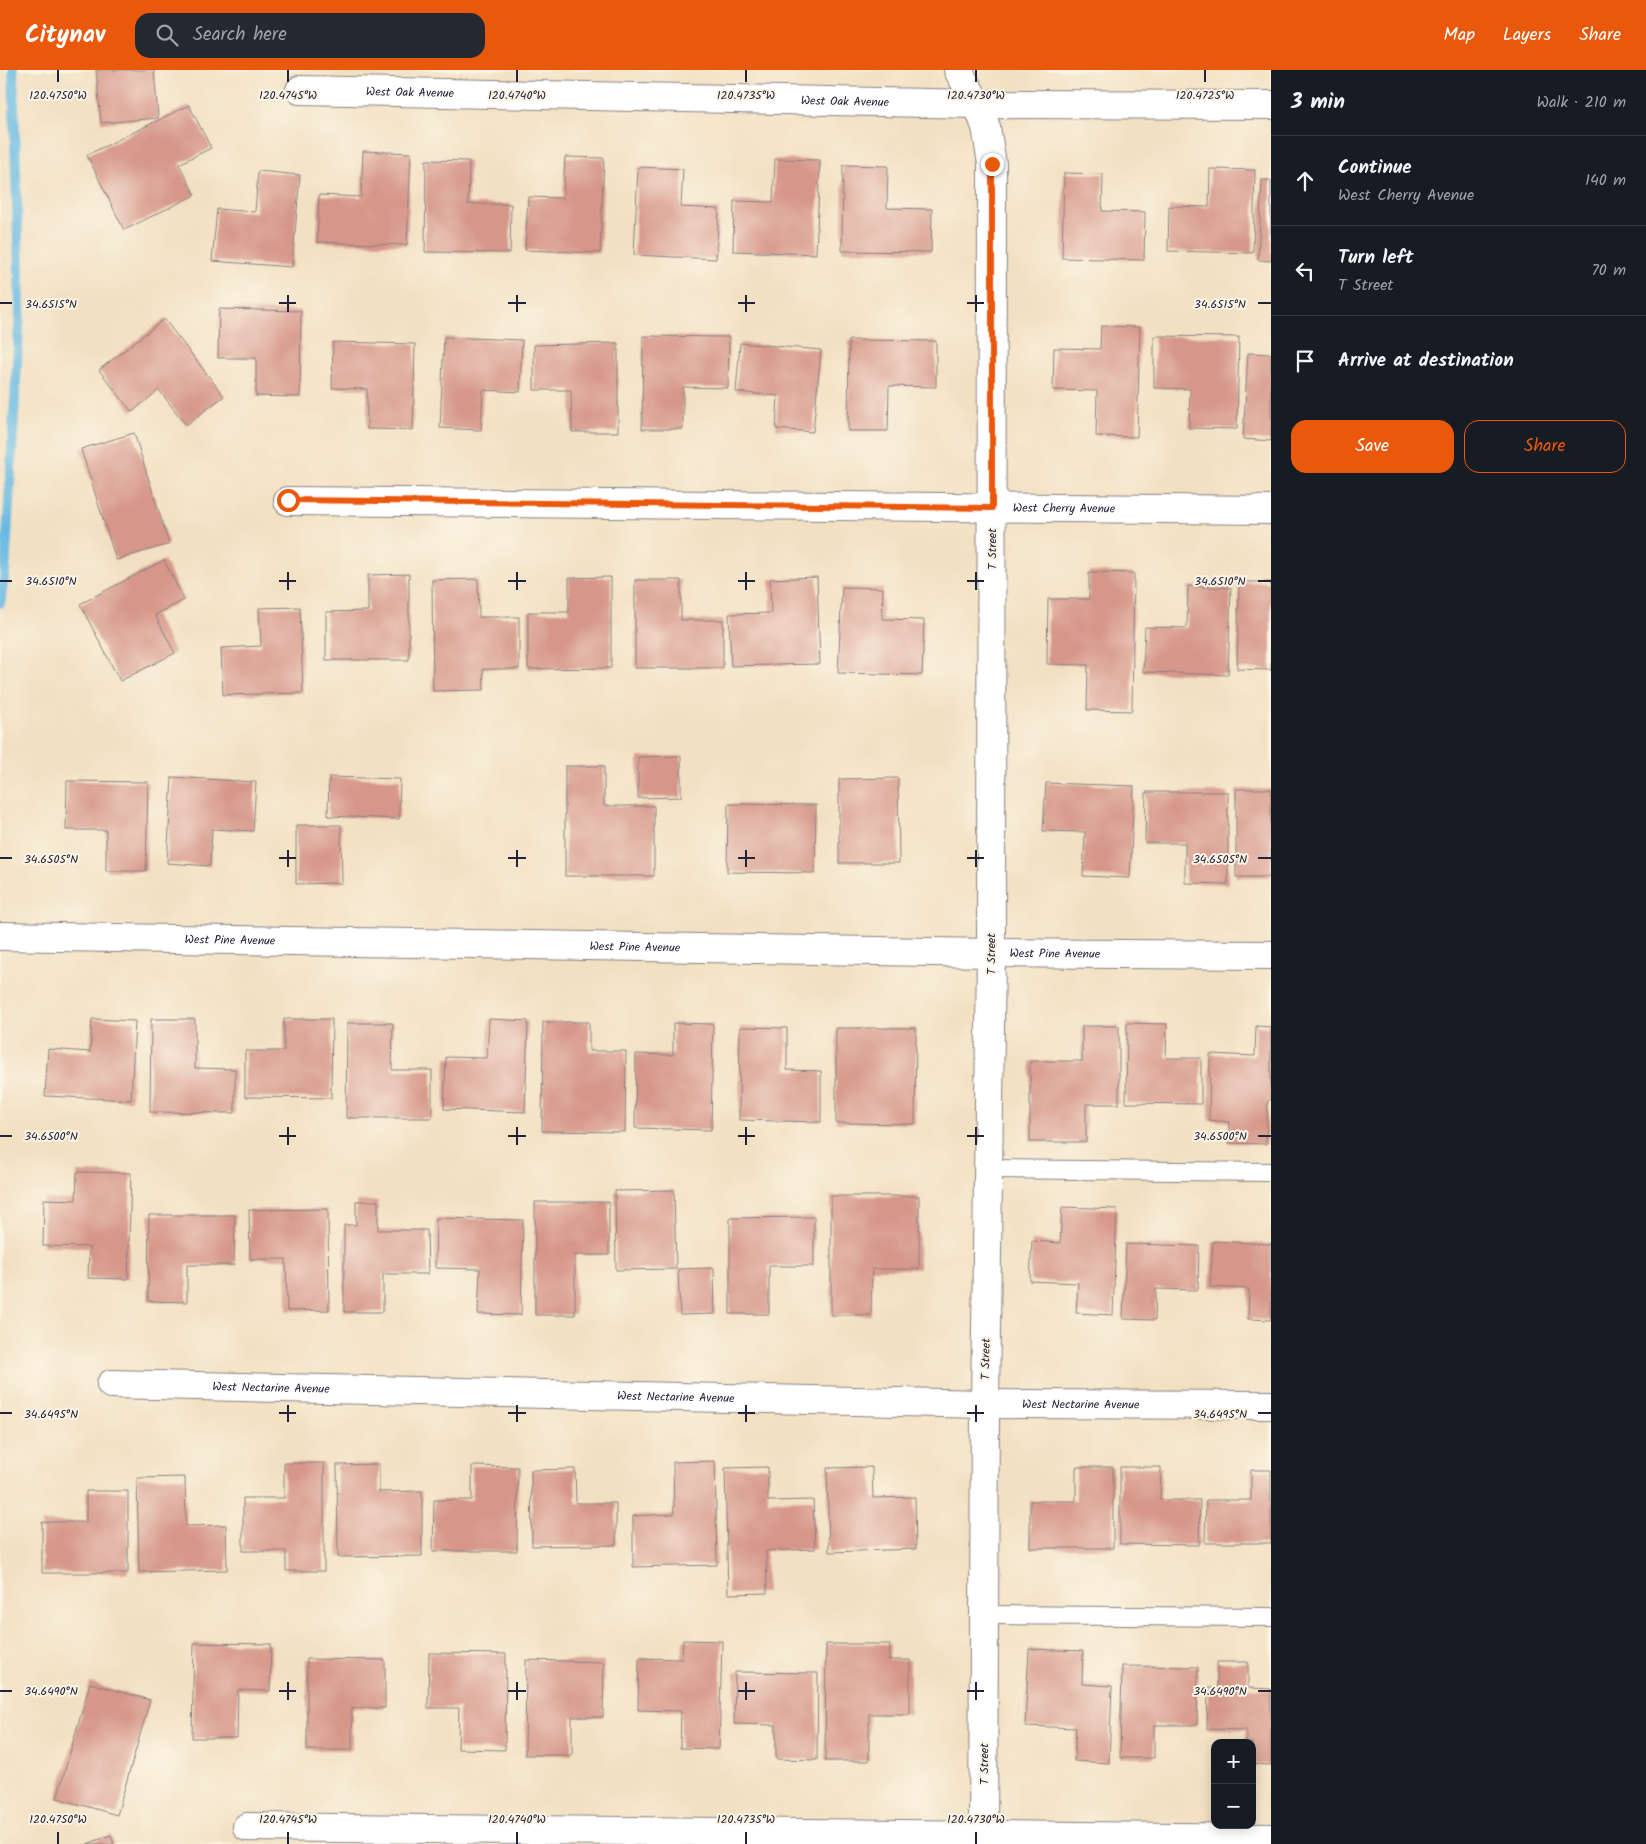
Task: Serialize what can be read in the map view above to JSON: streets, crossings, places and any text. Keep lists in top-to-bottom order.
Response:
{
  "streets": {
    "street": [
      "West Oak Avenue",
      "West Cherry Avenue",
      "T Street",
      "West Pine Avenue",
      "West Nectarine Avenue"
    ]
  },
  "crossings": [
    ["West Oak Avenue", "T Street"],
    ["West Cherry Avenue", "T Street"],
    ["T Street", "West Pine Avenue"],
    ["T Street", "West Nectarine Avenue"]
  ],
  "page": {
    "header": "Citynav",
    "search": "Search here",
    "nav": ["Map", "Layers", "Share"],
    "heading": ["3 min", "Walk · 210 m"],
    "list": [
      ["Continue", "West Cherry Avenue", "140 m"],
      ["Turn left", "T Street", "70 m"],
      "Arrive at destination"
    ],
    "buttons": ["Save", "Share"],
    "map_buttons": ["+", "−"]
  },
  "coordinates": [
    "120.4750°W",
    "120.4745°W",
    "120.4740°W",
    "120.4735°W",
    "120.4730°W",
    "120.4725°W",
    "34.6515°N",
    "34.6510°N",
    "34.6505°N",
    "34.6500°N",
    "34.6495°N",
    "34.6490°N"
  ]
}
